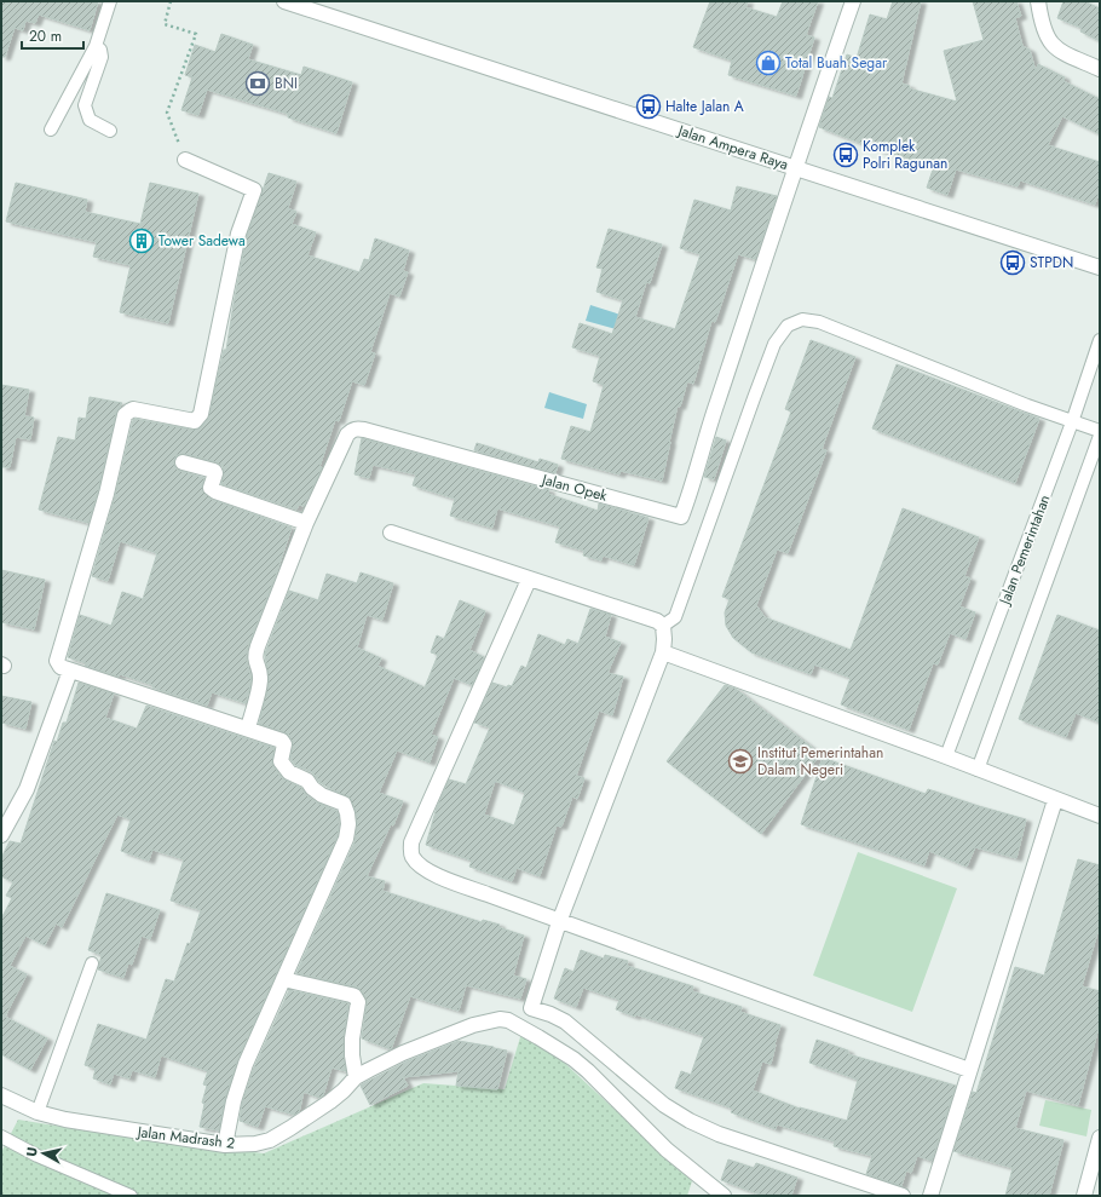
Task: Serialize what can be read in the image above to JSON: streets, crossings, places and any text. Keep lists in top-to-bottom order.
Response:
{
  "streets": {
    "street": ["Jalan Ampera Raya", "Jalan Opek", "Jalan Madrash 2"],
    "lane": ["Jalan Pemerintahan"]
  },
  "crossings": [
    ["Jalan Ampera Raya", "Jalan Opek"]
  ],
  "places": {
    "shop": ["Total Buah Segar"],
    "bank": ["BNI"],
    "bus stop": ["Halte Jalan A", "Komplek Polri Ragunan", "STPDN"],
    "building": ["Tower Sadewa"],
    "school or university": ["Institut Pemerintahan Dalam Negeri"]
  },
  "scale_bar": "20 m",
  "north": "left"
}
